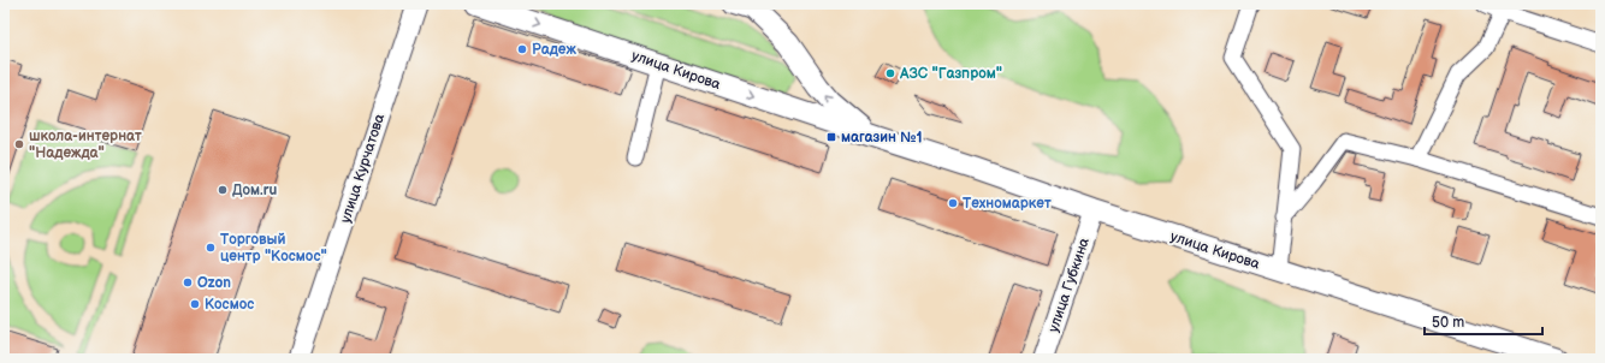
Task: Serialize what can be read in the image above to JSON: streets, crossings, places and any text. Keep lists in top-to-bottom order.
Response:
{
  "streets": {
    "main road": ["улица Кирова"],
    "street": ["улица Курчатова", "улица Губкина"]
  },
  "crossings": [
    ["улица Кирова", "улица Губкина"]
  ],
  "places": {
    "other": [
      "Радеж",
      "АЗС \"Газпром\"",
      "школа-интернат \"Надежда\"",
      "Дом.ru",
      "Техномаркет",
      "Торговый центр \"Космос\"",
      "Ozon",
      "Космос"
    ],
    "transit": ["магазин №1"]
  },
  "scale_bar": "50 m"
}
